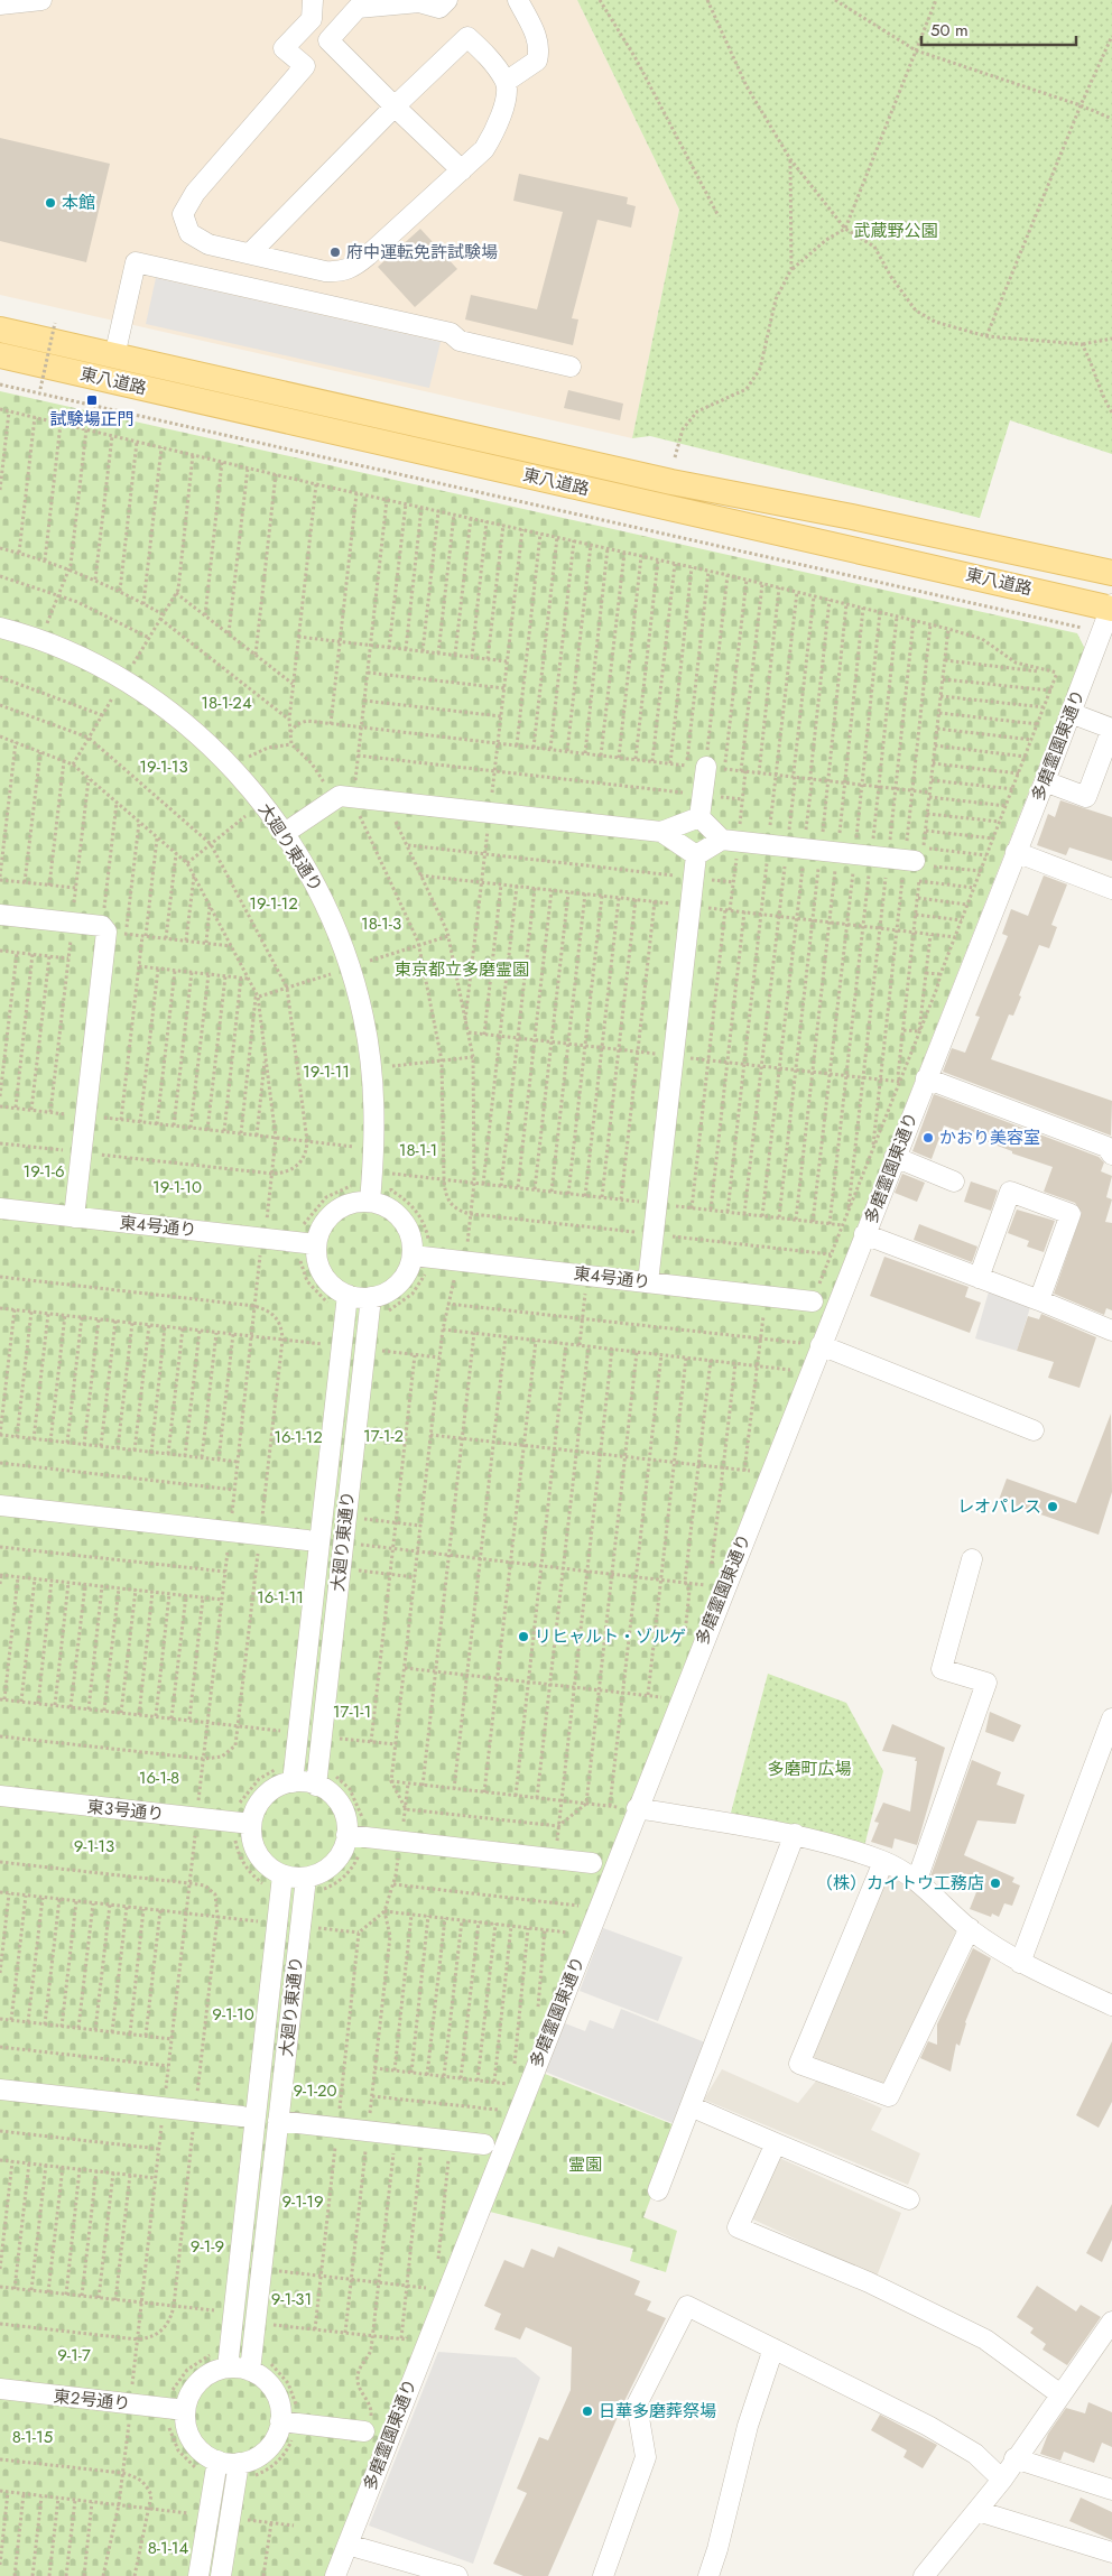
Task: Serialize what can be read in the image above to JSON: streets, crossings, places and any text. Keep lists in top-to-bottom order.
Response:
{
  "streets": {
    "main road": ["東八道路"],
    "street": [
      "多磨霊園東通り",
      "大廻り東通り",
      "東４号通り",
      "東３号通り",
      "東２号通り"
    ]
  },
  "crossings": [
    ["東八道路", "多磨霊園東通り"],
    ["大廻り東通り", "東４号通り"],
    ["大廻り東通り", "東３号通り"],
    ["大廻り東通り", "東２号通り"]
  ],
  "parks": [
    "武蔵野公園",
    "18-1-24",
    "19-1-13",
    "19-1-12",
    "18-1-3",
    "東京都立多磨霊園",
    "19-1-11",
    "18-1-1",
    "19-1-6",
    "19-1-10",
    "17-1-2",
    "16-1-12",
    "16-1-11",
    "17-1-1",
    "多磨町広場",
    "16-1-8",
    "9-1-13",
    "9-1-10",
    "9-1-20",
    "霊園",
    "9-1-19",
    "9-1-9",
    "9-1-31",
    "9-1-7",
    "8-1-15",
    "8-1-14"
  ],
  "places": {
    "other": [
      "本館",
      "府中運転免許試験場",
      "かおり美容室",
      "レオパレス",
      "リヒャルト・ゾルゲ",
      "（株）カイトウ工務店",
      "日華多磨葬祭場"
    ],
    "transit": ["試験場正門"]
  },
  "scale_bar": "50 m"
}
